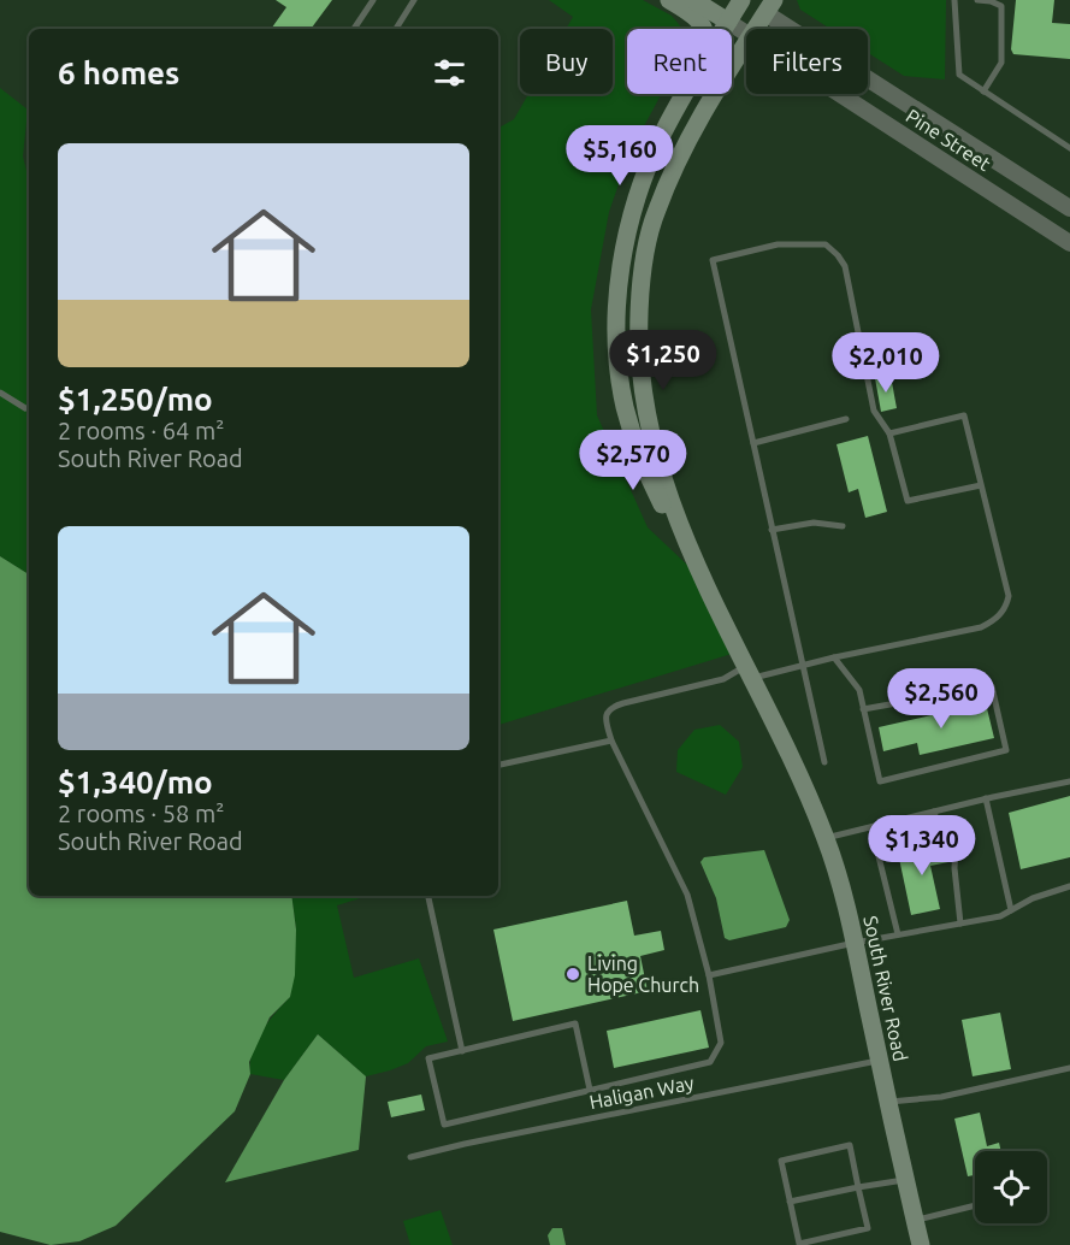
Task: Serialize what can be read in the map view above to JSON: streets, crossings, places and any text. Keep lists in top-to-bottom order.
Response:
{
  "streets": {
    "main road": ["Pine Street", "South River Road"],
    "lane": ["Haligan Way"]
  },
  "crossings": [
    ["Pine Street", "South River Road"],
    ["South River Road", "Haligan Way"]
  ],
  "places": ["Living Hope Church"],
  "page": {
    "chip": ["Buy", "Rent", "Filters"],
    "heading": "6 homes",
    "list": [
      {
        "name": "$1,250/mo",
        "note": "2 rooms · 64 m² · South River Road"
      },
      {
        "name": "$1,340/mo",
        "note": "2 rooms · 58 m² · South River Road"
      }
    ],
    "price": [
      "$5,160",
      "$1,250",
      "$2,010",
      "$2,570",
      "$2,560",
      "$1,340"
    ]
  }
}
